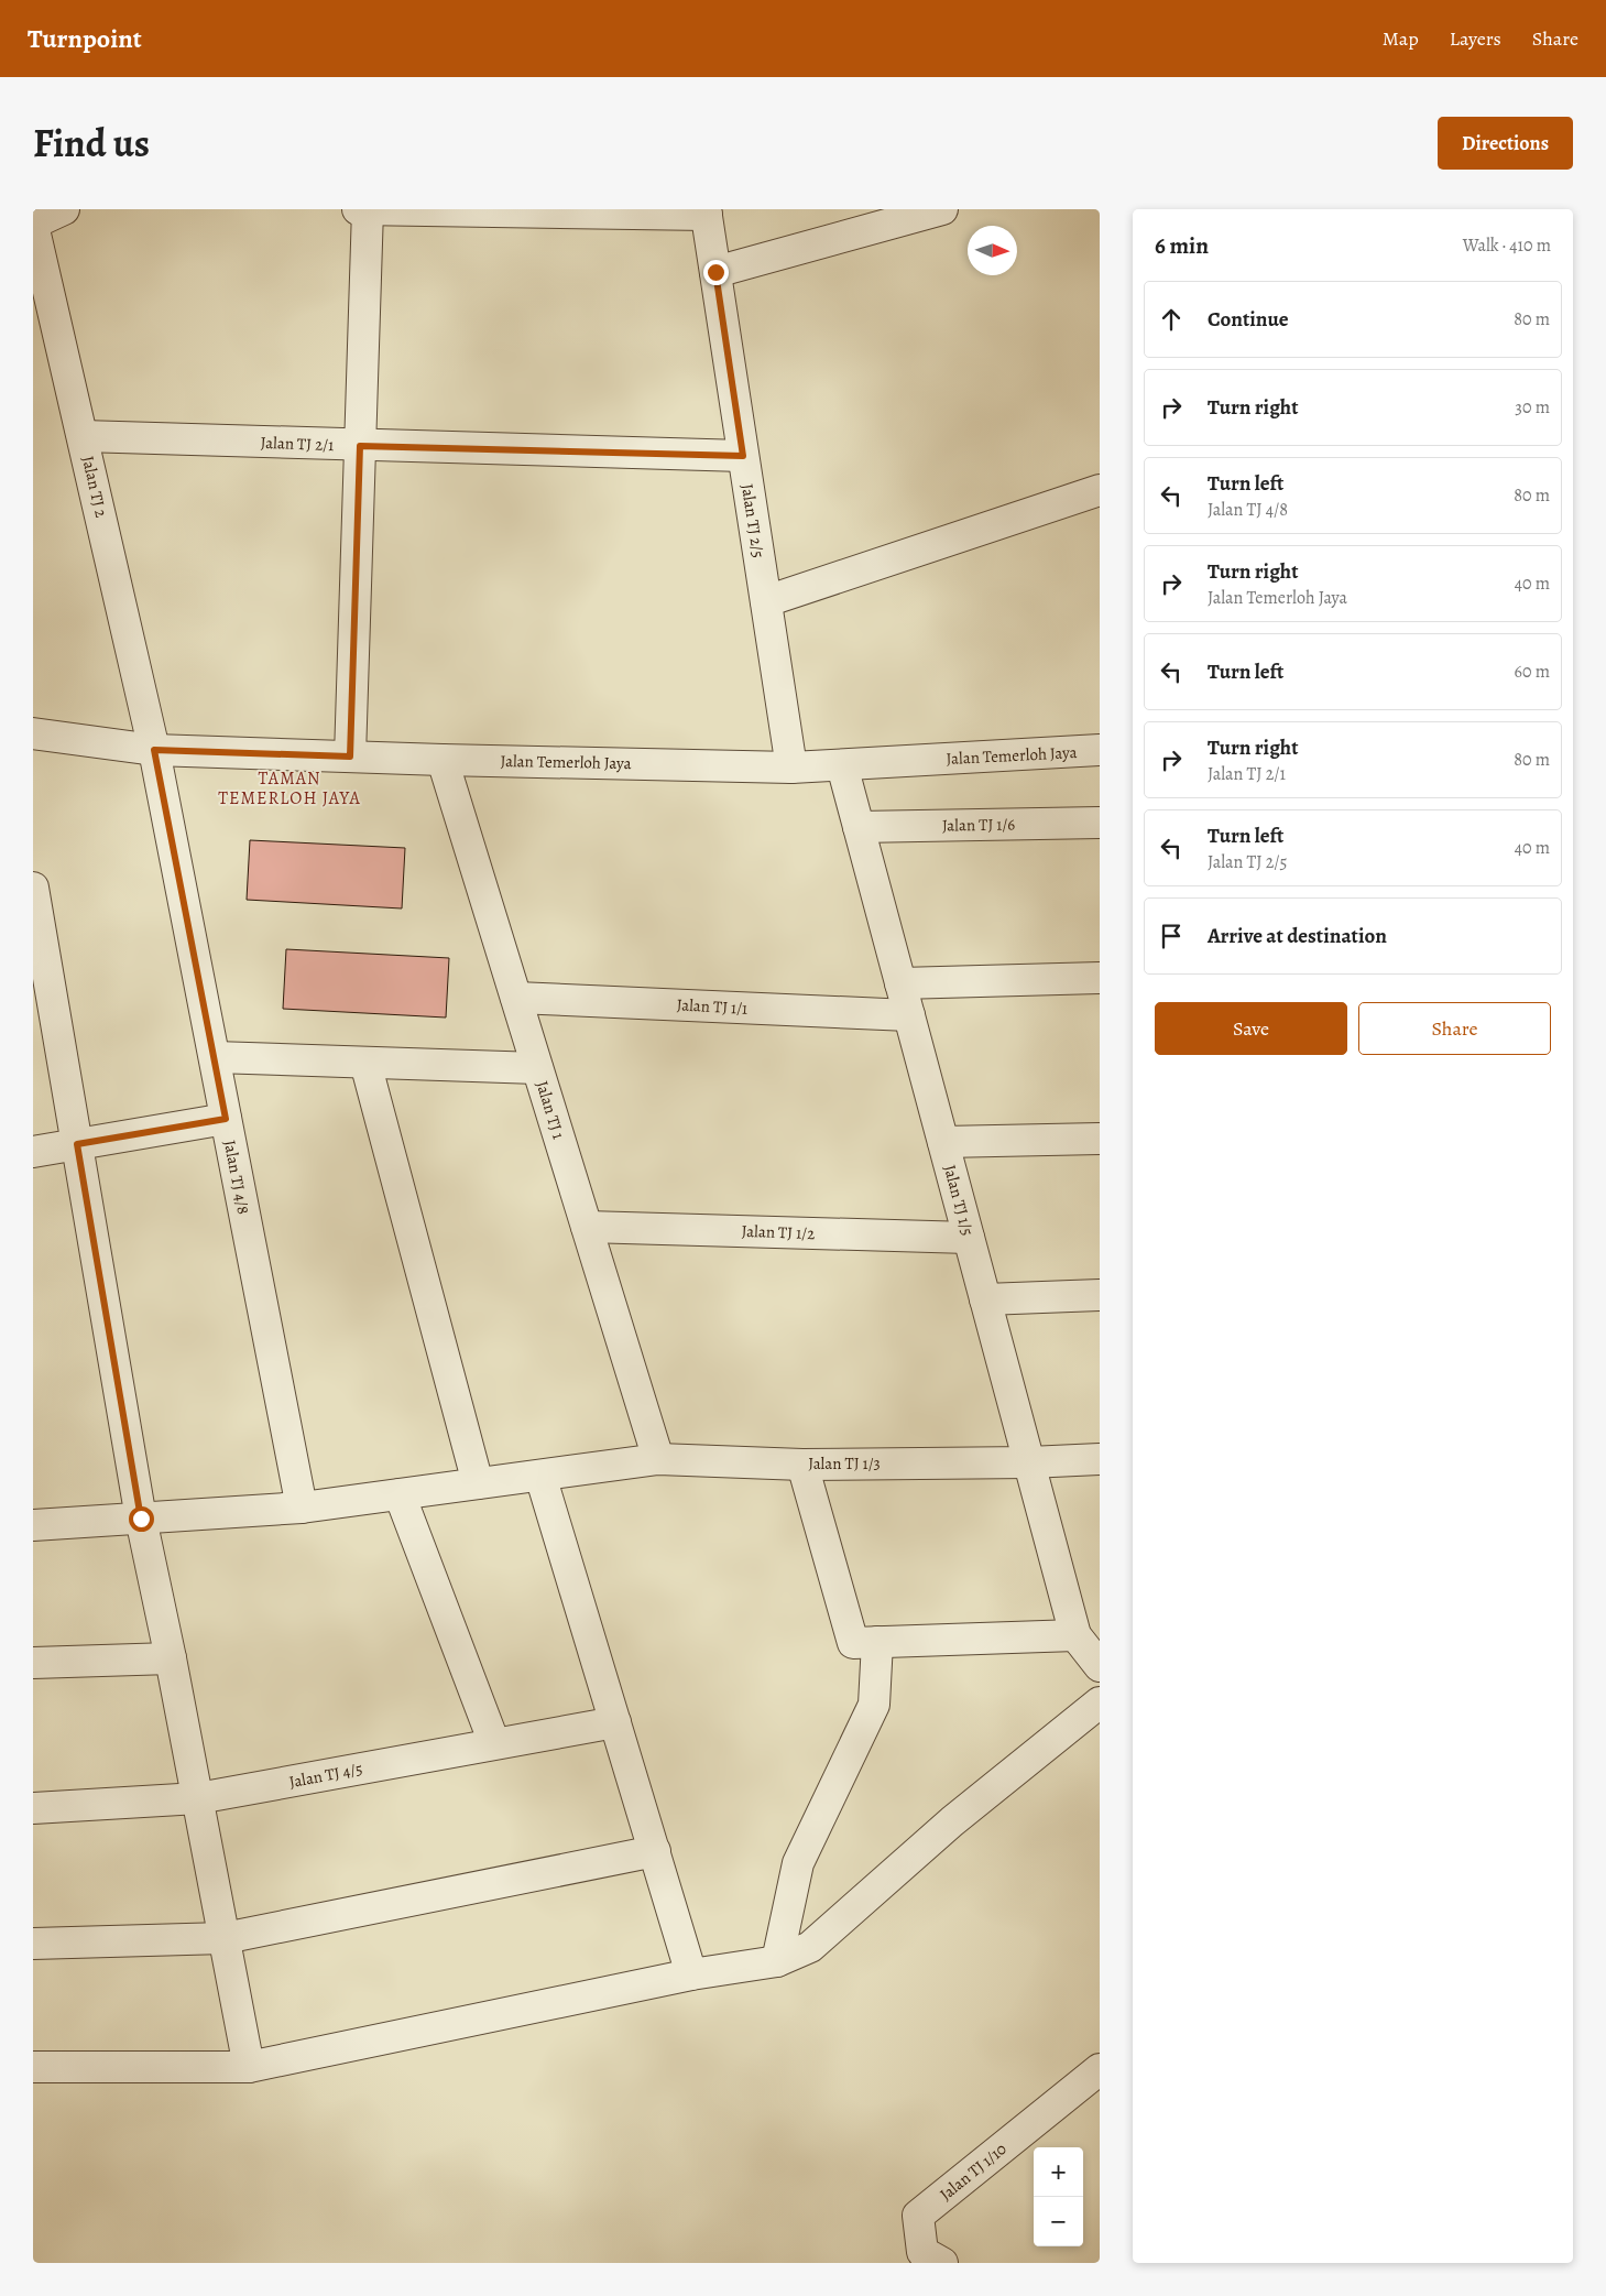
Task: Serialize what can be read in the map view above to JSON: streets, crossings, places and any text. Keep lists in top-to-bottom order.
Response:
{
  "streets": {
    "street": [
      "Jalan TJ 2/1",
      "Jalan TJ 2",
      "Jalan TJ 2/5",
      "Jalan Temerloh Jaya",
      "Jalan TJ 1/6",
      "Jalan TJ 1/1",
      "Jalan TJ 1",
      "Jalan TJ 4/8",
      "Jalan TJ 1/5",
      "Jalan TJ 1/2",
      "Jalan TJ 1/3",
      "Jalan TJ 4/5",
      "Jalan TJ 1/10"
    ]
  },
  "crossings": [
    ["Jalan TJ 2/1", "Jalan TJ 2"],
    ["Jalan TJ 2/1", "Jalan TJ 2/5"],
    ["Jalan TJ 2", "Jalan Temerloh Jaya"],
    ["Jalan TJ 2", "Jalan TJ 4/8"],
    ["Jalan TJ 2/5", "Jalan Temerloh Jaya"],
    ["Jalan Temerloh Jaya", "Jalan TJ 1"],
    ["Jalan Temerloh Jaya", "Jalan TJ 4/8"],
    ["Jalan Temerloh Jaya", "Jalan TJ 1/5"],
    ["Jalan TJ 1/6", "Jalan TJ 1/5"],
    ["Jalan TJ 1/1", "Jalan TJ 1"],
    ["Jalan TJ 1/1", "Jalan TJ 1/5"],
    ["Jalan TJ 1", "Jalan TJ 1/2"],
    ["Jalan TJ 1", "Jalan TJ 1/3"],
    ["Jalan TJ 4/8", "Jalan TJ 1/3"],
    ["Jalan TJ 1/5", "Jalan TJ 1/2"],
    ["Jalan TJ 1/5", "Jalan TJ 1/3"]
  ],
  "districts": ["TAMAN TEMERLOH JAYA"],
  "north": "right",
  "page": {
    "header": "Turnpoint",
    "nav": ["Map", "Layers", "Share"],
    "title": "Find us",
    "buttons": [
      "Directions",
      ["Save", "Share"]
    ],
    "heading": ["6 min", "Walk · 410 m"],
    "list": [
      ["Continue", "80 m"],
      ["Turn right", "30 m"],
      ["Turn left", "Jalan TJ 4/8", "80 m"],
      ["Turn right", "Jalan Temerloh Jaya", "40 m"],
      ["Turn left", "60 m"],
      ["Turn right", "Jalan TJ 2/1", "80 m"],
      ["Turn left", "Jalan TJ 2/5", "40 m"],
      "Arrive at destination"
    ],
    "map_buttons": ["+", "−"]
  }
}
